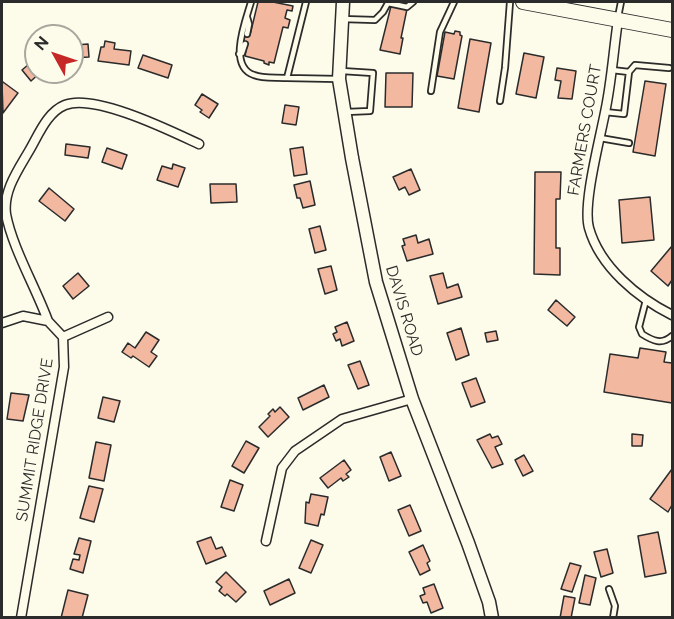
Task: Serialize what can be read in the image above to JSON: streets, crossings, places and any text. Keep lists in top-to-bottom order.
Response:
{
  "streets": {
    "street": ["FARMERS COURT", "DAVIS ROAD", "SUMMIT RIDGE DRIVE"]
  },
  "north": "top left"
}
